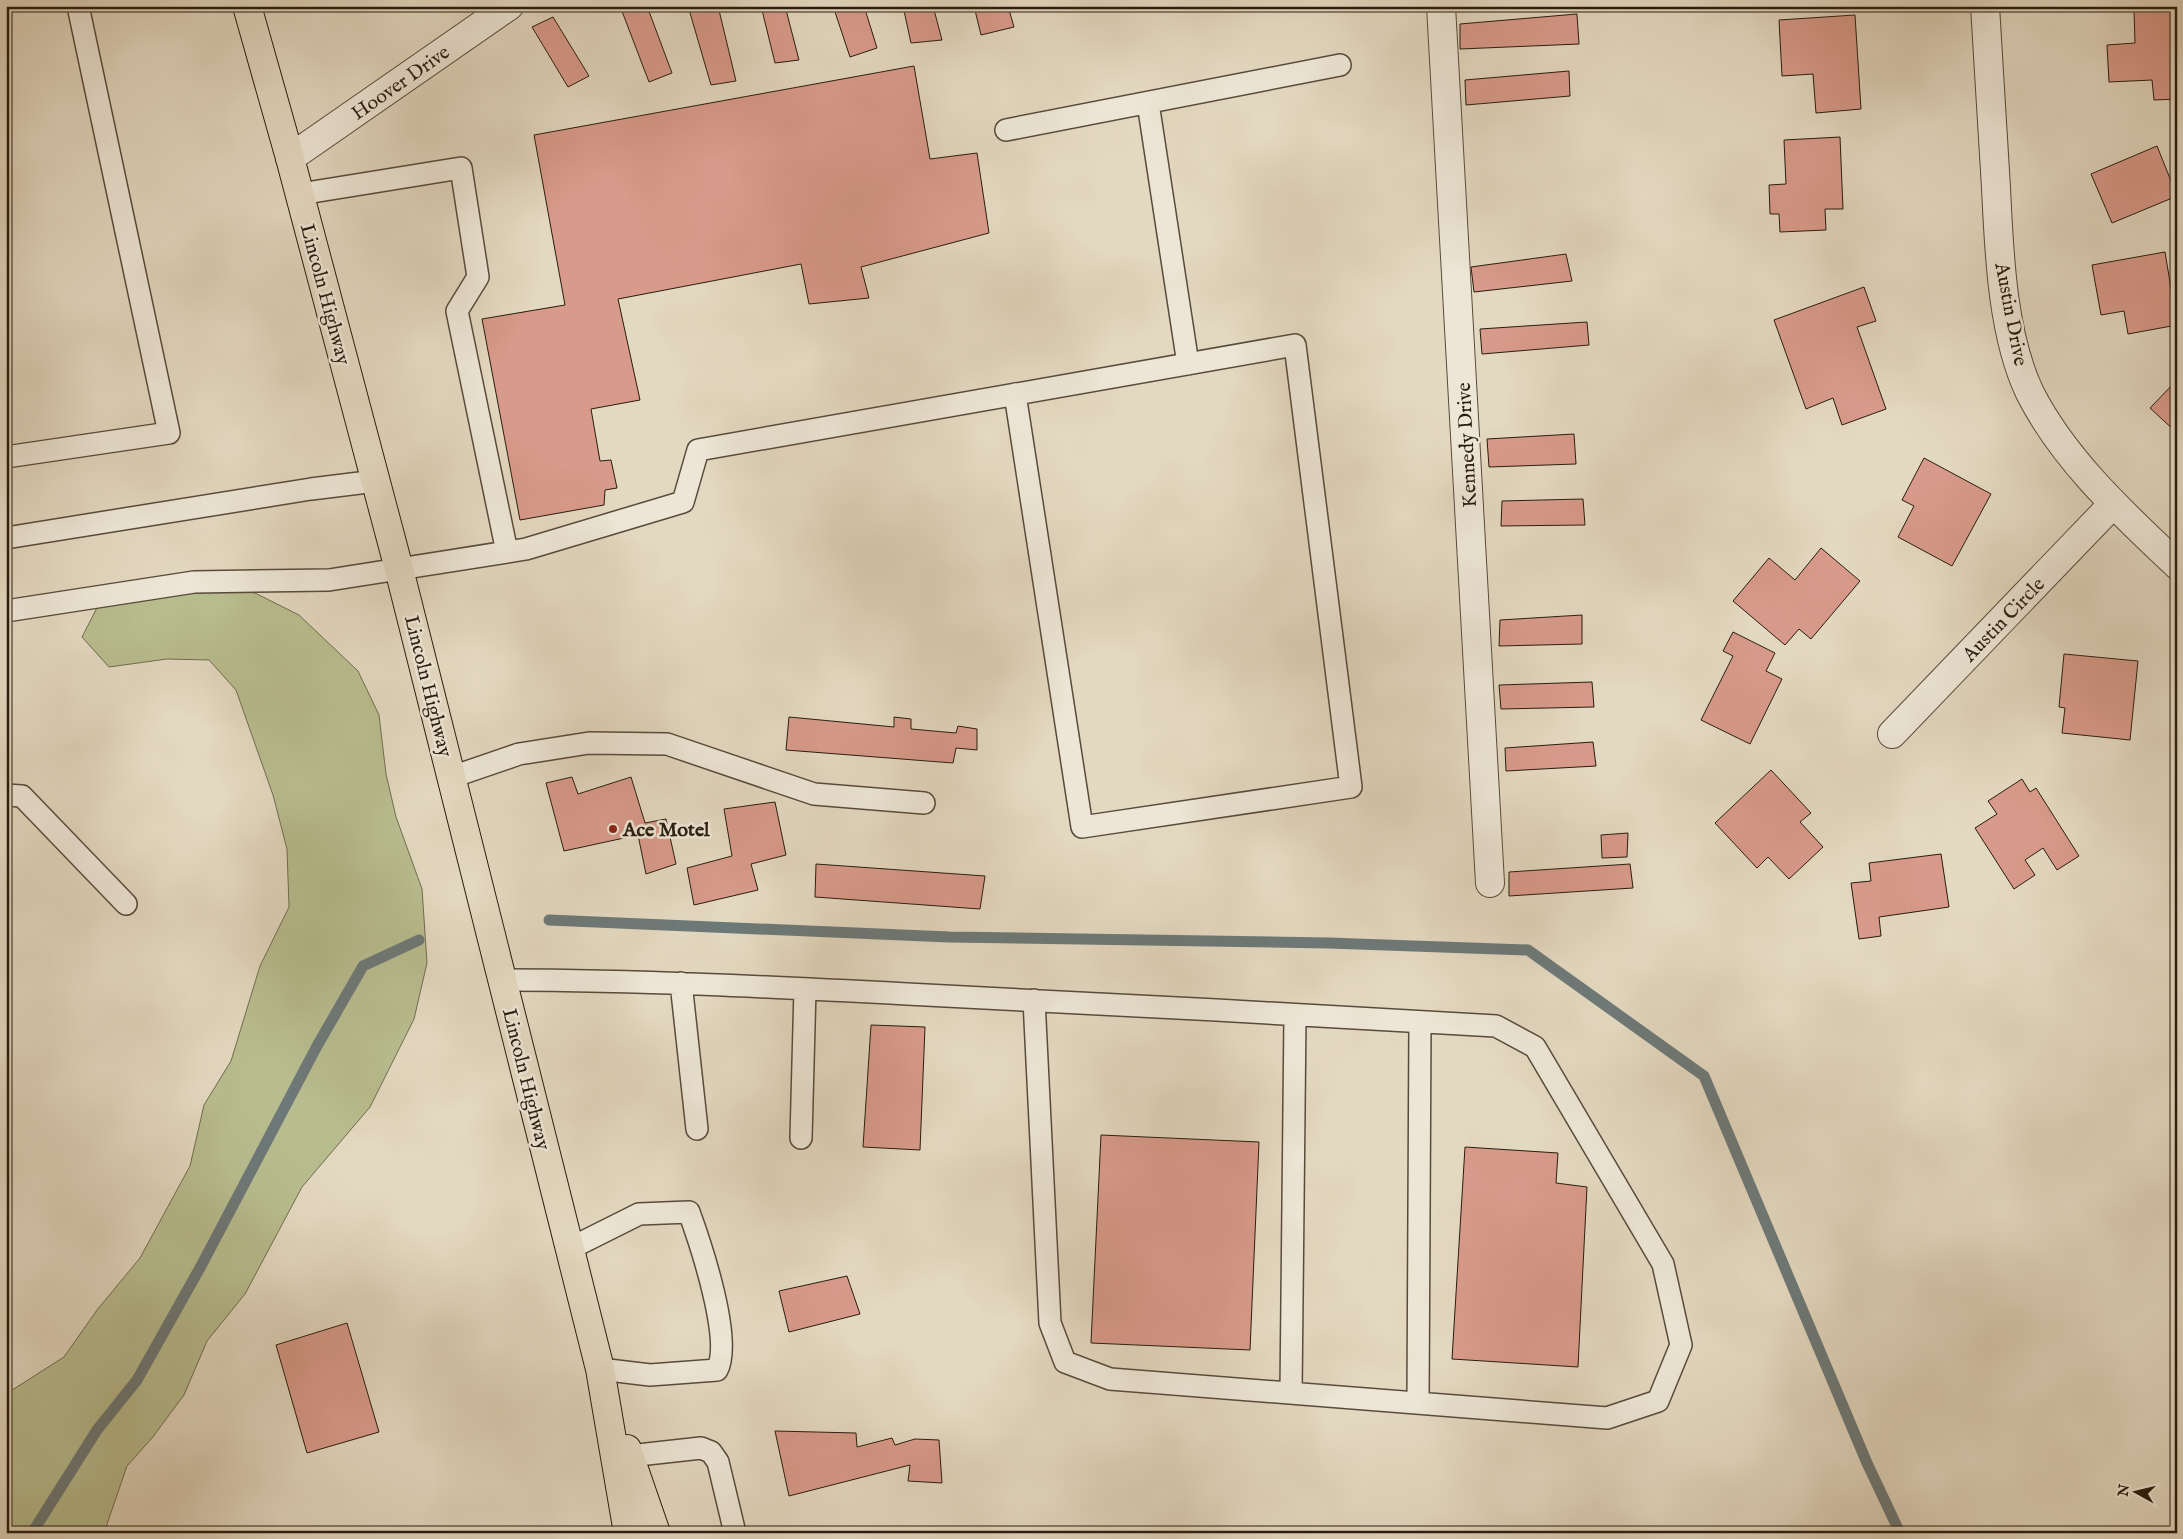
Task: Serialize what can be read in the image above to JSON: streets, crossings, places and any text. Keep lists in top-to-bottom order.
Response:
{
  "streets": {
    "main road": ["Lincoln Highway"],
    "street": [
      "Hoover Drive",
      "Austin Drive",
      "Kennedy Drive",
      "Austin Circle"
    ]
  },
  "crossings": [
    ["Hoover Drive", "Lincoln Highway"],
    ["Austin Drive", "Austin Circle"]
  ],
  "places": ["Ace Motel"],
  "north": "left"
}
